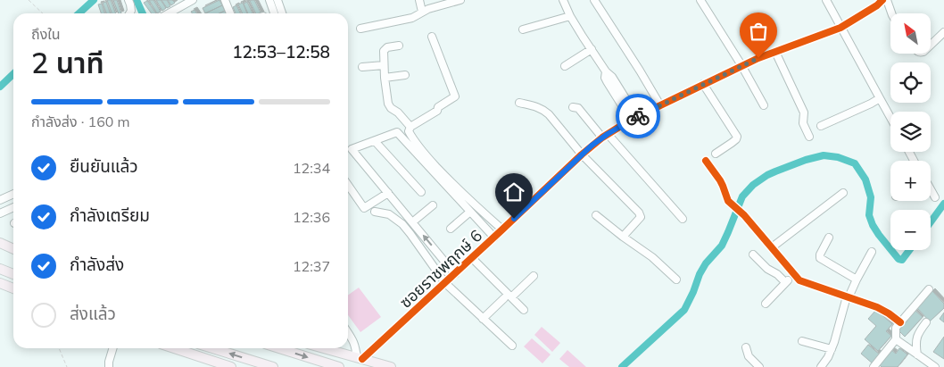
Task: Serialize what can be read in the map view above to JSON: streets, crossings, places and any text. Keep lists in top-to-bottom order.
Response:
{
  "streets": {
    "street": ["ซอยราชพฤกษ์ 6"]
  },
  "north": "top left",
  "page": {
    "map_buttons": ["+", "−"],
    "heading": ["2 นาที", "ถึงใน", "12:53–12:58"],
    "bar": "กำลังส่ง · 160 m",
    "list": [
      ["ยืนยันแล้ว", "12:34"],
      ["กำลังเตรียม", "12:36"],
      ["กำลังส่ง", "12:37"],
      "ส่งแล้ว"
    ]
  }
}
